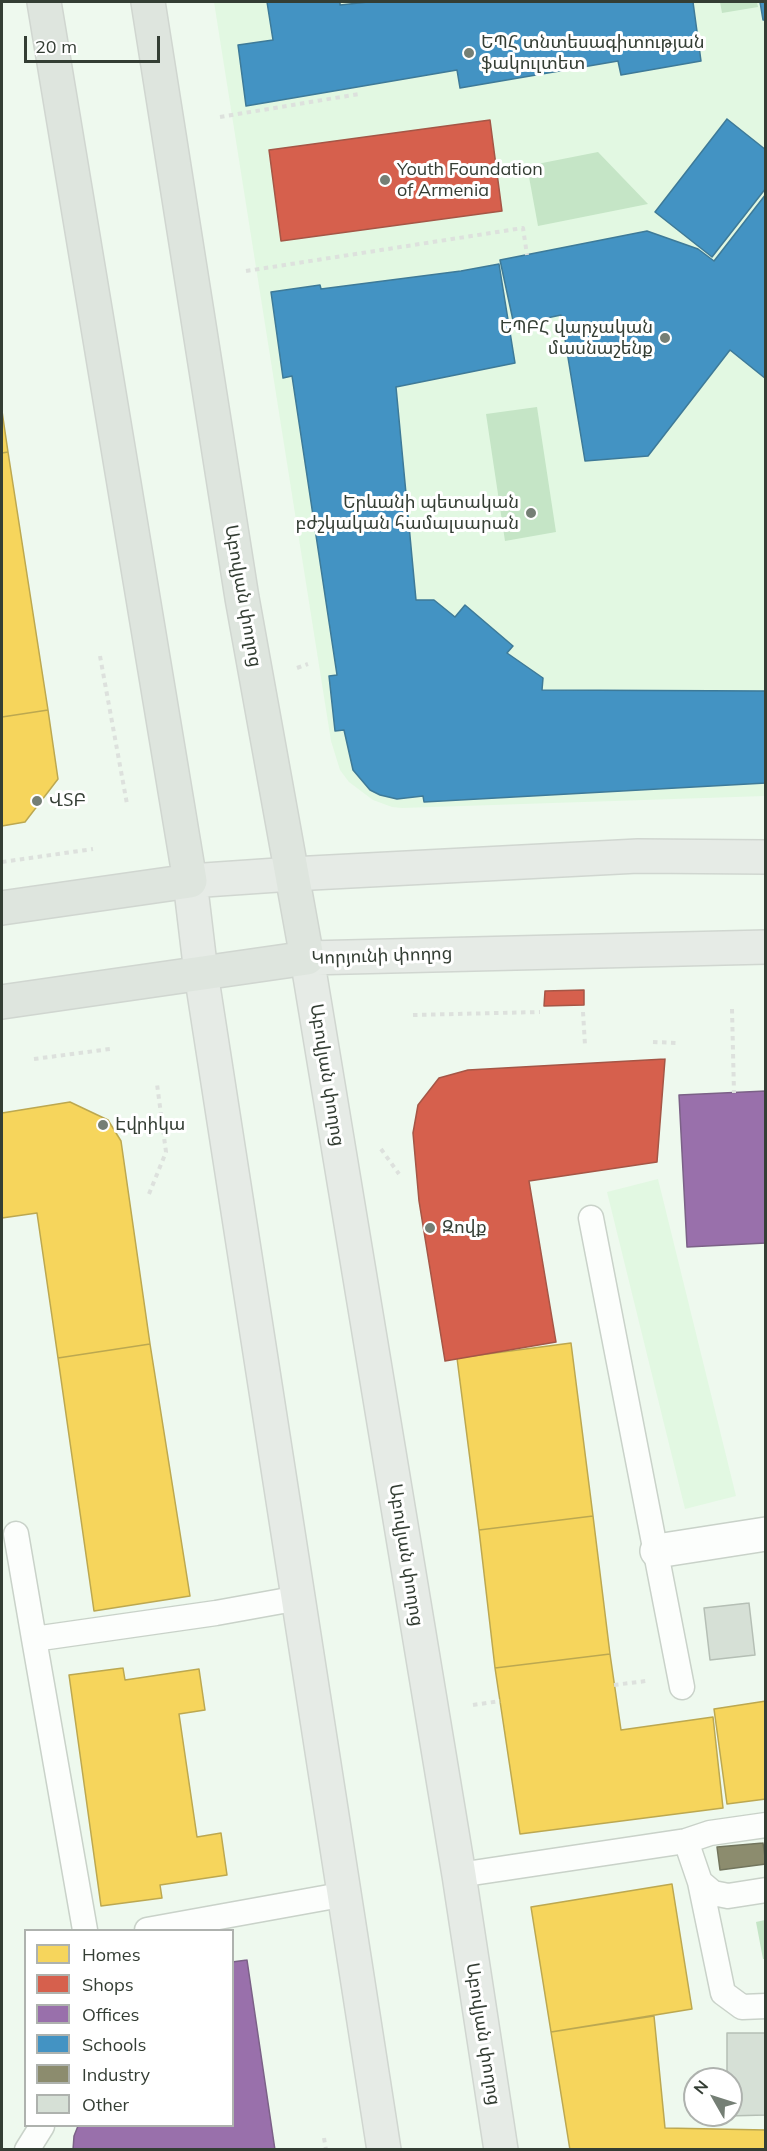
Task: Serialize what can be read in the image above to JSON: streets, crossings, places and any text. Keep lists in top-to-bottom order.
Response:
{
  "streets": {
    "highway": ["Աբովյան փողոց", "Կորյունի փողոց"]
  },
  "crossings": [
    ["Աբովյան փողոց", "Կորյունի փողոց"]
  ],
  "places": [
    "ԵՊՀ տնտեսագիտության ֆակուլտետ",
    "Youth Foundation of Armenia",
    "ԵՊԲՀ վարչական մասնաշենք",
    "Երևանի պետական բժշկական համալսարան",
    "ՎՏԲ",
    "Էվրիկա",
    "Զովք"
  ],
  "legend": [
    "Homes",
    "Shops",
    "Offices",
    "Schools",
    "Industry",
    "Other"
  ],
  "scale_bar": "20 m",
  "north": "top left"
}
